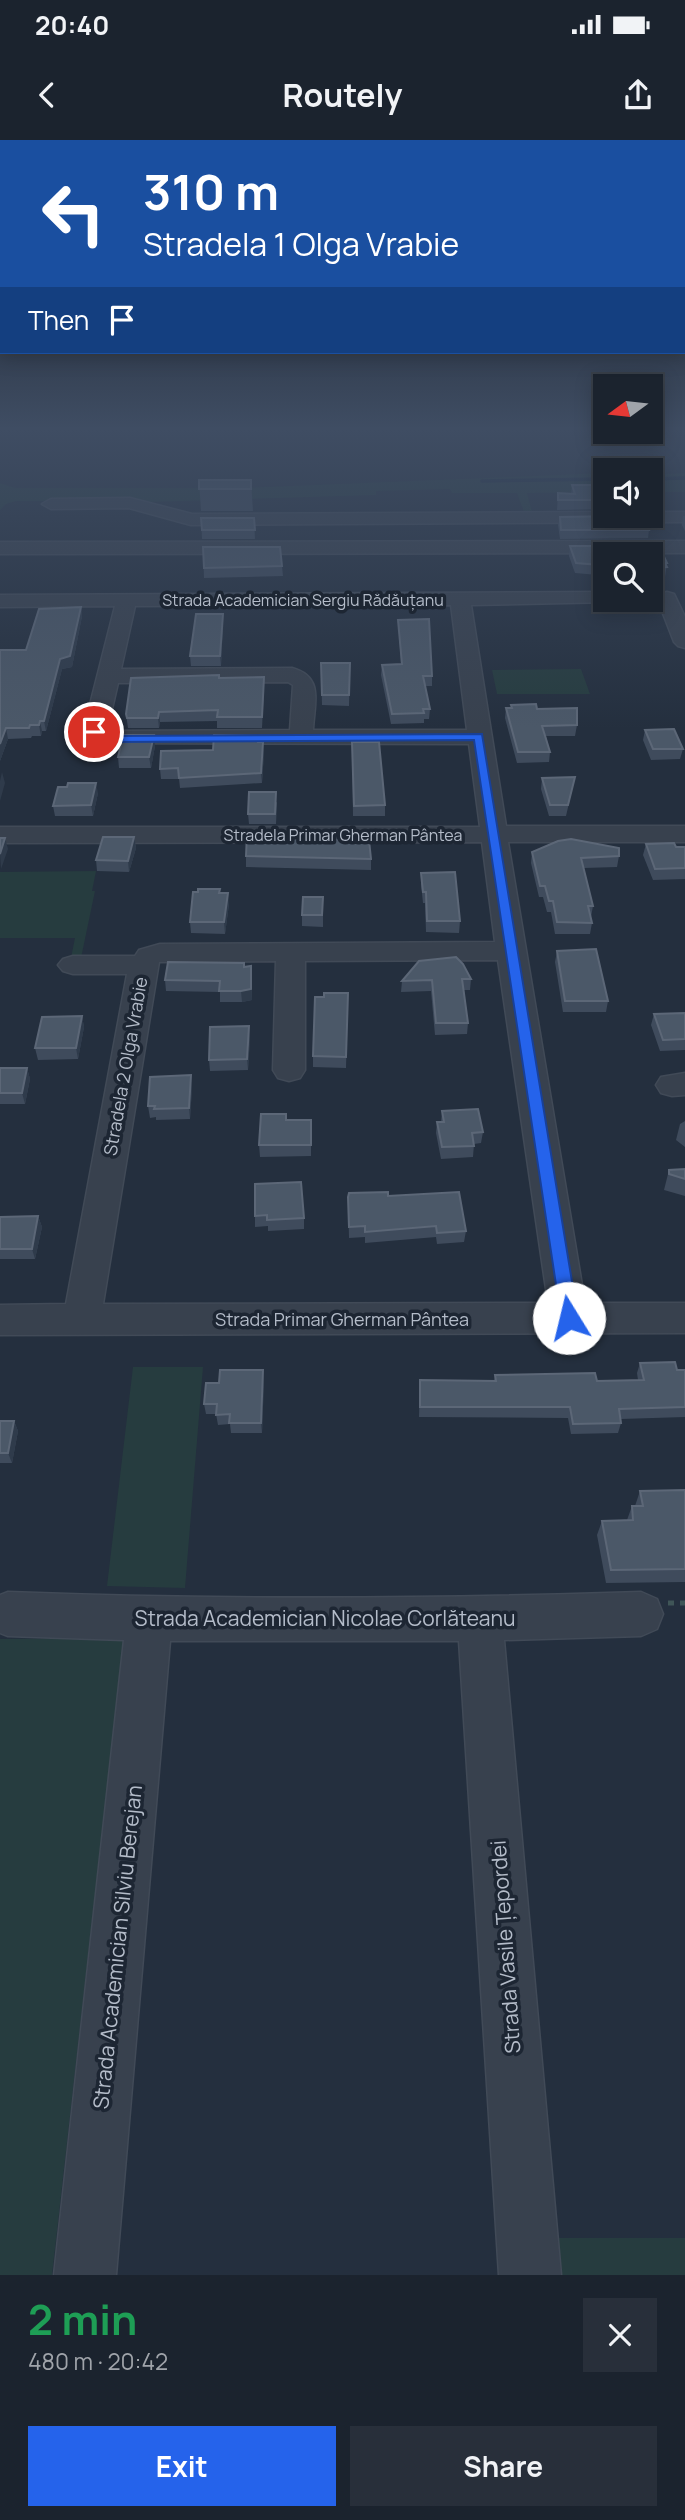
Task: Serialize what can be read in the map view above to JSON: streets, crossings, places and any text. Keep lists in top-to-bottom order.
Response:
{
  "streets": {
    "street": [
      "Strada Academician Sergiu Rădăuțanu",
      "Stradela Primar Gherman Pântea",
      "Stradela 2 Olga Vrabie",
      "Strada Primar Gherman Pântea",
      "Strada Academician Nicolae Corlăteanu",
      "Strada Academician Silviu Berejan",
      "Strada Vasile Țepordei"
    ]
  },
  "crossings": [
    ["Stradela 2 Olga Vrabie", "Strada Primar Gherman Pântea"],
    ["Strada Academician Nicolae Corlăteanu", "Strada Academician Silviu Berejan"],
    ["Strada Academician Nicolae Corlăteanu", "Strada Vasile Țepordei"]
  ],
  "north": "left",
  "page": {
    "status": "20:40",
    "header": "Routely",
    "turn": ["310 m", "Stradela 1 Olga Vrabie"],
    "then": "Then",
    "heading": ["2 min", "480 m · 20:42"],
    "buttons": ["Exit", "Share"]
  }
}
